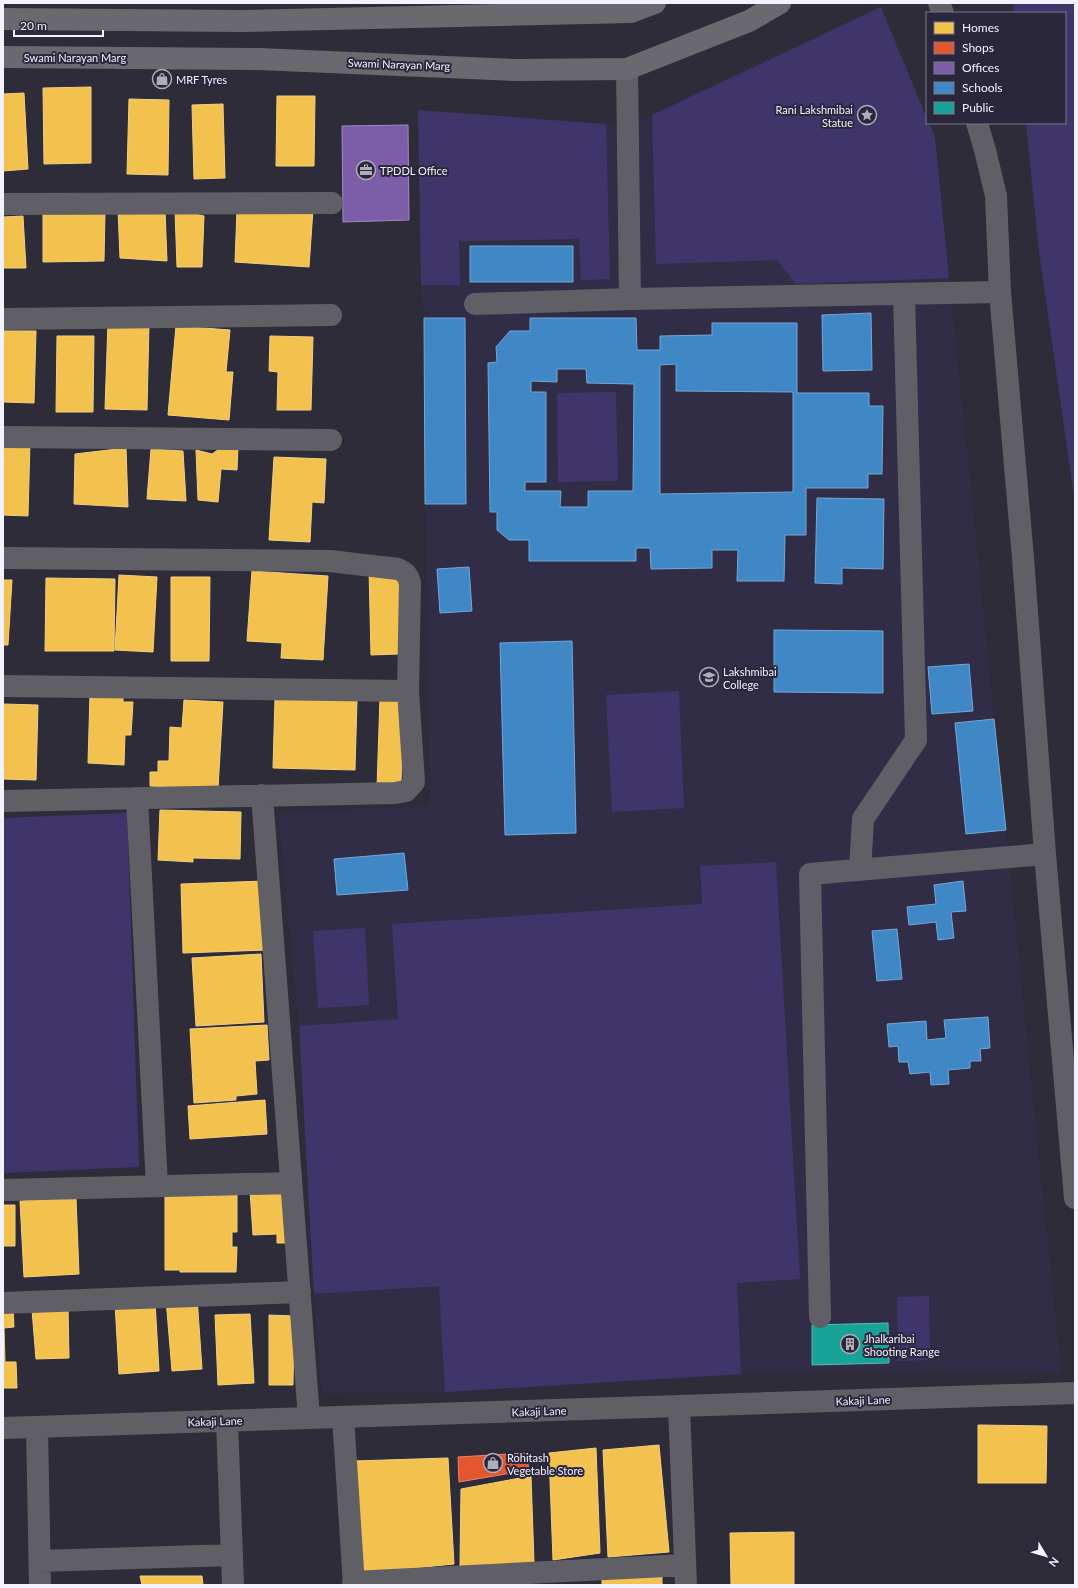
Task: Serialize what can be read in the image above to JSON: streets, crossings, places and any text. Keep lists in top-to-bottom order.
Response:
{
  "streets": {
    "main road": ["Swami Narayan Marg"],
    "street": ["Kakaji Lane"]
  },
  "places": {
    "shop": ["MRF Tyres", "Rohitash Vegetable Store"],
    "place": ["Rani Lakshmibai Statue"],
    "office": ["TPDDL Office"],
    "school or university": ["Lakshmibai College"],
    "building": ["Jhalkaribai Shooting Range"]
  },
  "legend": [
    "Homes",
    "Shops",
    "Offices",
    "Schools",
    "Public"
  ],
  "scale_bar": "20 m",
  "north": "bottom right"
}
